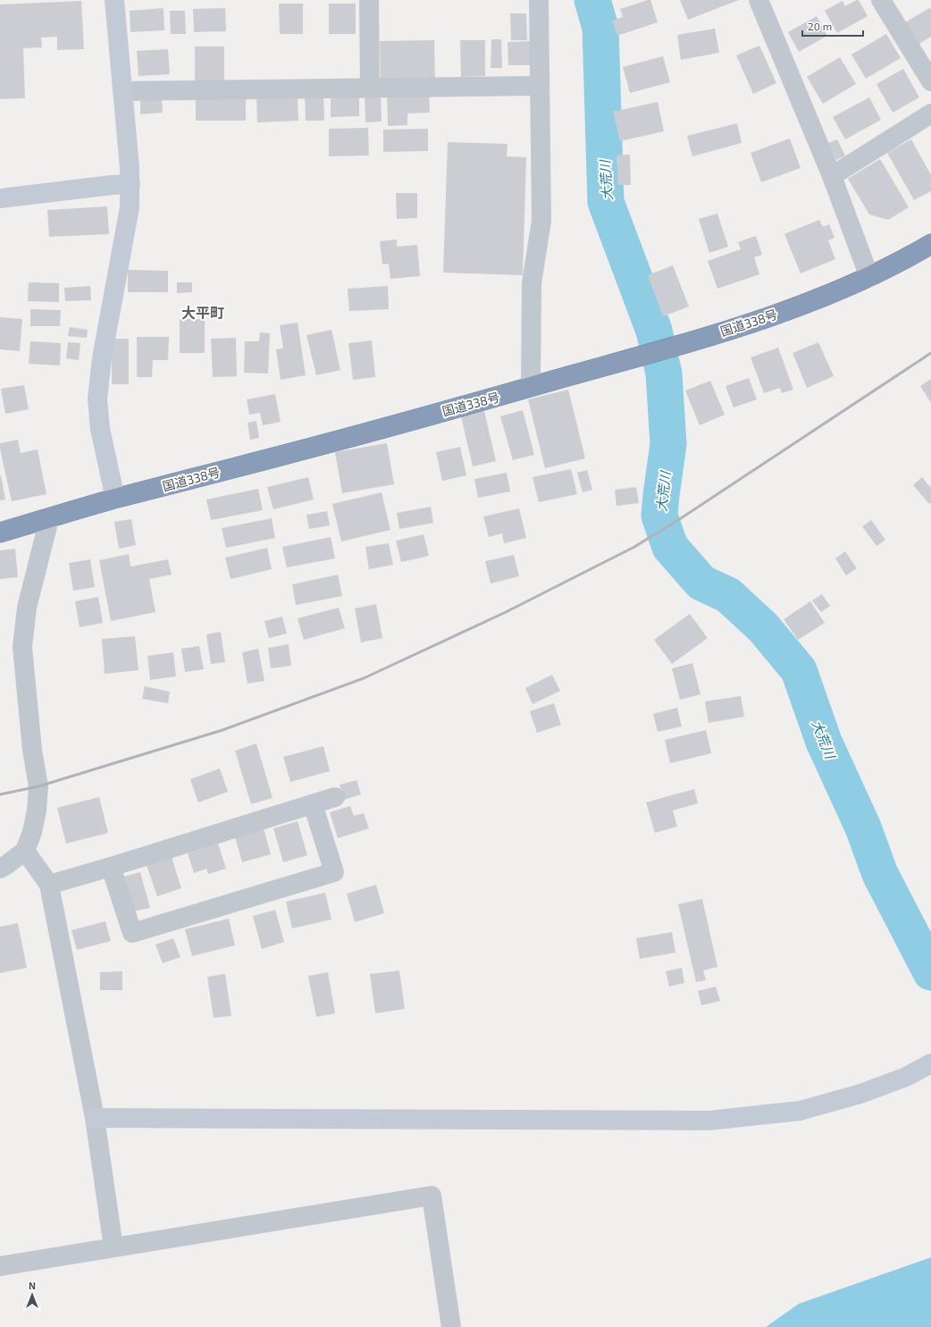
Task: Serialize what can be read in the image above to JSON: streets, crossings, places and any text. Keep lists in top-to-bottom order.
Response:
{
  "streets": {
    "highway": ["国道338号"]
  },
  "districts": ["大平町"],
  "water": ["大荒川"],
  "scale_bar": "20 m",
  "north": "top"
}
